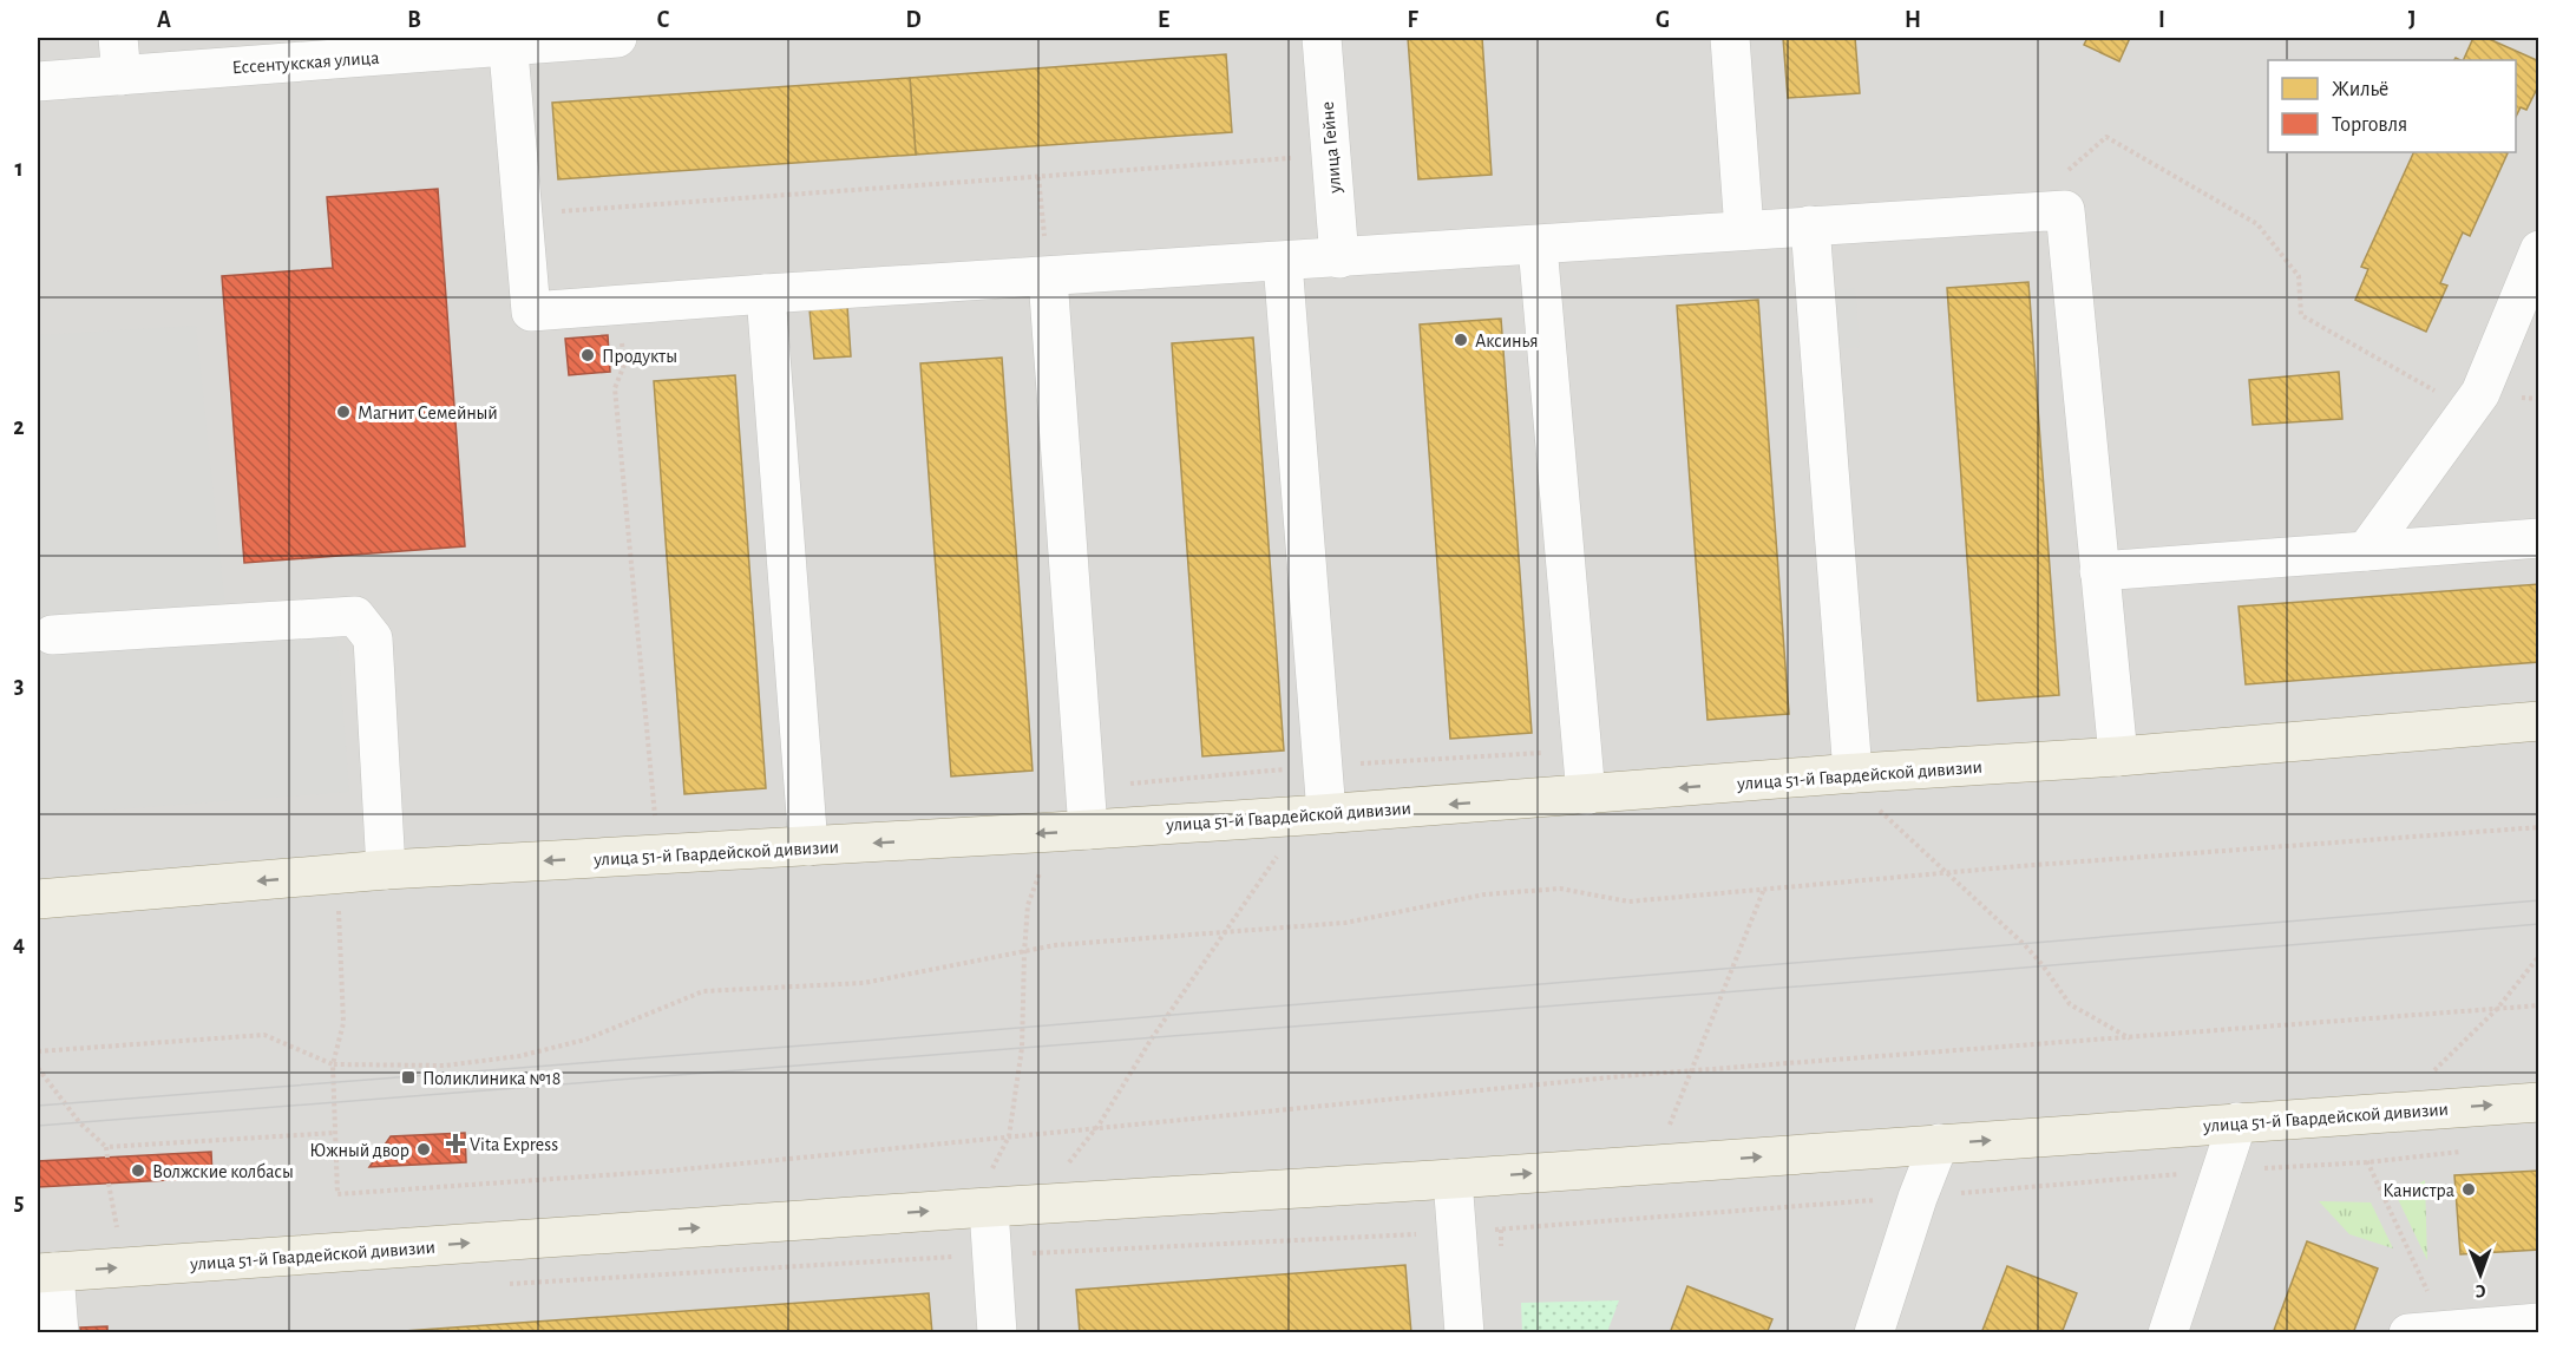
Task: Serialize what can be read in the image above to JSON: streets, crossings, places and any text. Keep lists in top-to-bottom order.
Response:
{
  "streets": {
    "main road": ["улица 51-й Гвардейской дивизии"],
    "street": ["Ессентукская улица", "улица Гейне"]
  },
  "places": {
    "other": [
      "Аксинья",
      "Продукты",
      "Магнит Семейный",
      "Южный двор",
      "Волжские колбасы",
      "Канистра"
    ],
    "transit": ["Поликлиника №18"],
    "health": ["Vita Express"]
  },
  "legend": ["Жильё", "Торговля"],
  "north": "bottom",
  "grid": {
    "columns": [
      "A",
      "B",
      "C",
      "D",
      "E",
      "F",
      "G",
      "H",
      "I",
      "J"
    ],
    "rows": [
      "1",
      "2",
      "3",
      "4",
      "5"
    ]
  }
}
